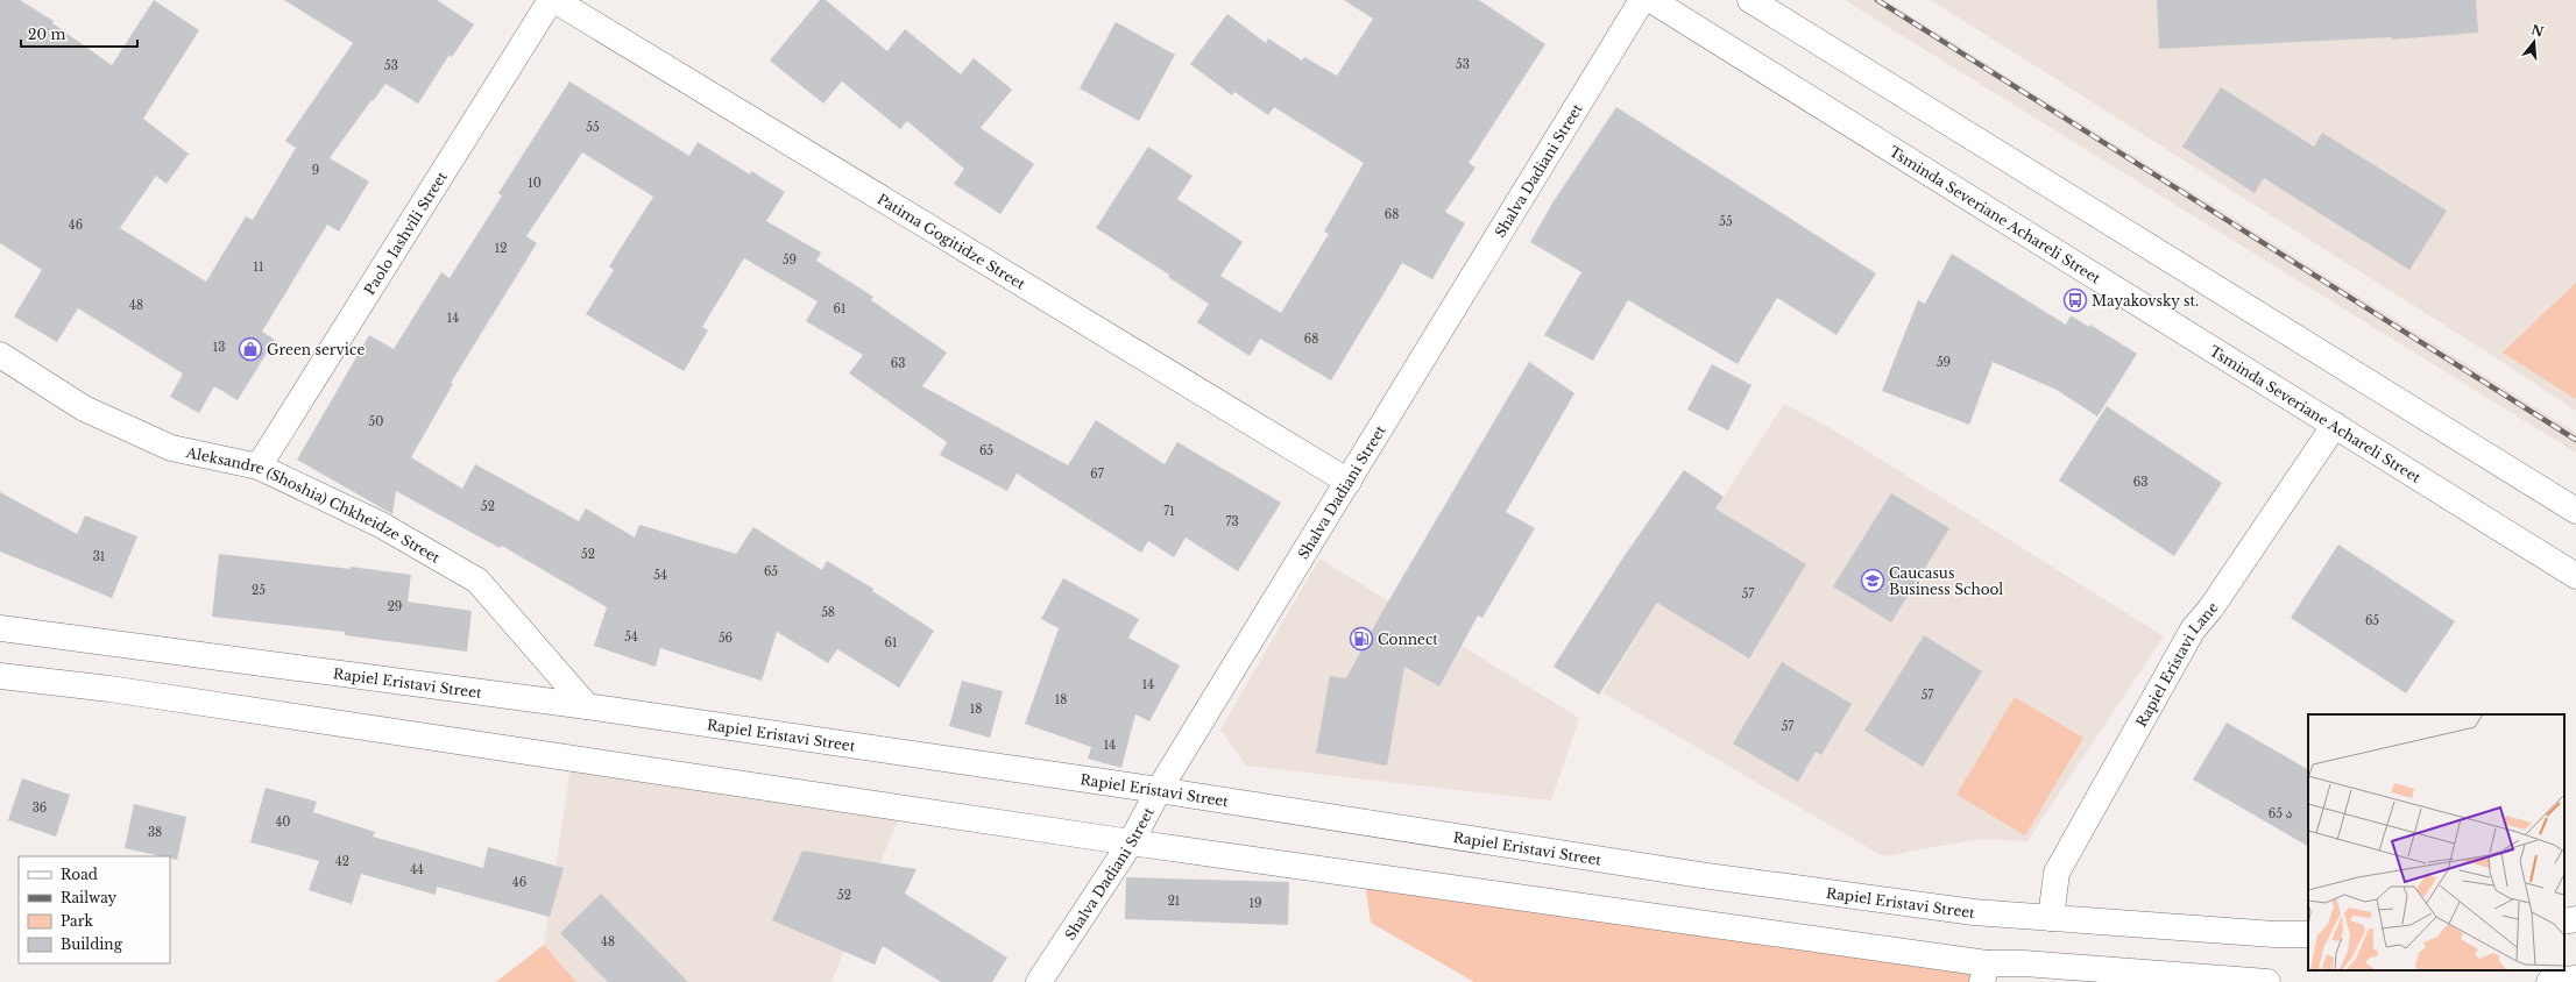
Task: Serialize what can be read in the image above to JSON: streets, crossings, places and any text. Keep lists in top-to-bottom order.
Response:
{
  "streets": {
    "main road": [
      "Shalva Dadiani Street",
      "Tsminda Severiane Achareli Street",
      "Paolo Iashvili Street",
      "Patima Gogitidze Street",
      "Aleksandre (Shoshia) Chkheidze Street",
      "Rapiel Eristavi Lane",
      "Rapiel Eristavi Street"
    ]
  },
  "crossings": [
    ["Shalva Dadiani Street", "Patima Gogitidze Street"],
    ["Shalva Dadiani Street", "Rapiel Eristavi Street"],
    ["Tsminda Severiane Achareli Street", "Rapiel Eristavi Lane"],
    ["Paolo Iashvili Street", "Aleksandre (Shoshia) Chkheidze Street"],
    ["Aleksandre (Shoshia) Chkheidze Street", "Rapiel Eristavi Street"],
    ["Rapiel Eristavi Lane", "Rapiel Eristavi Street"]
  ],
  "places": {
    "bus stop": ["Mayakovsky st."],
    "shop": ["Green service"],
    "school or university": ["Caucasus Business School"],
    "fuel station": ["Connect"]
  },
  "house_numbers": [
    "53",
    "53",
    "55",
    "9",
    "10",
    "68",
    "55",
    "46",
    "12",
    "59",
    "11",
    "48",
    "61",
    "14",
    "68",
    "13",
    "59",
    "63",
    "50",
    "65",
    "67",
    "63",
    "52",
    "71",
    "73",
    "52",
    "31",
    "65",
    "54",
    "25",
    "57",
    "29",
    "58",
    "65",
    "54",
    "56",
    "61",
    "14",
    "57",
    "18",
    "18",
    "57",
    "14",
    "36",
    "65 ა",
    "40",
    "38",
    "42",
    "44",
    "46",
    "52",
    "21",
    "19",
    "48"
  ],
  "legend": [
    "Road",
    "Railway",
    "Park",
    "Building"
  ],
  "scale_bar": "20 m",
  "north": "top"
}
